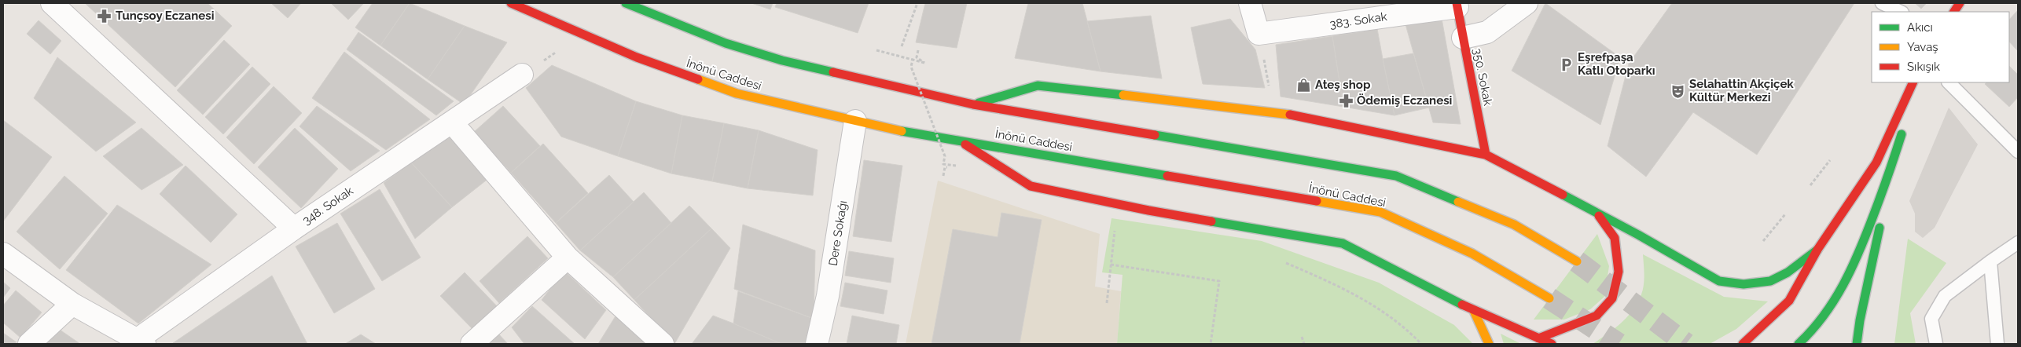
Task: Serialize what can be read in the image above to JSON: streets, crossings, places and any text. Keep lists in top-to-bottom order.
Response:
{
  "streets": {
    "main road": ["İnönü Caddesi", "350. Sokak"],
    "street": ["383. Sokak", "348. Sokak", "Dere Sokağı"]
  },
  "crossings": [
    ["383. Sokak", "350. Sokak"],
    ["İnönü Caddesi", "Dere Sokağı"]
  ],
  "places": {
    "pharmacy": ["Tunçsoy Eczanesi", "Ödemiş Eczanesi"],
    "parking": ["Eşrefpaşa Katlı Otoparkı"],
    "shop": ["Ateş shop"],
    "theatre": ["Selahattin Akçiçek Kültür Merkezi"]
  },
  "legend": ["Akıcı", "Yavaş", "Sıkışık"]
}
